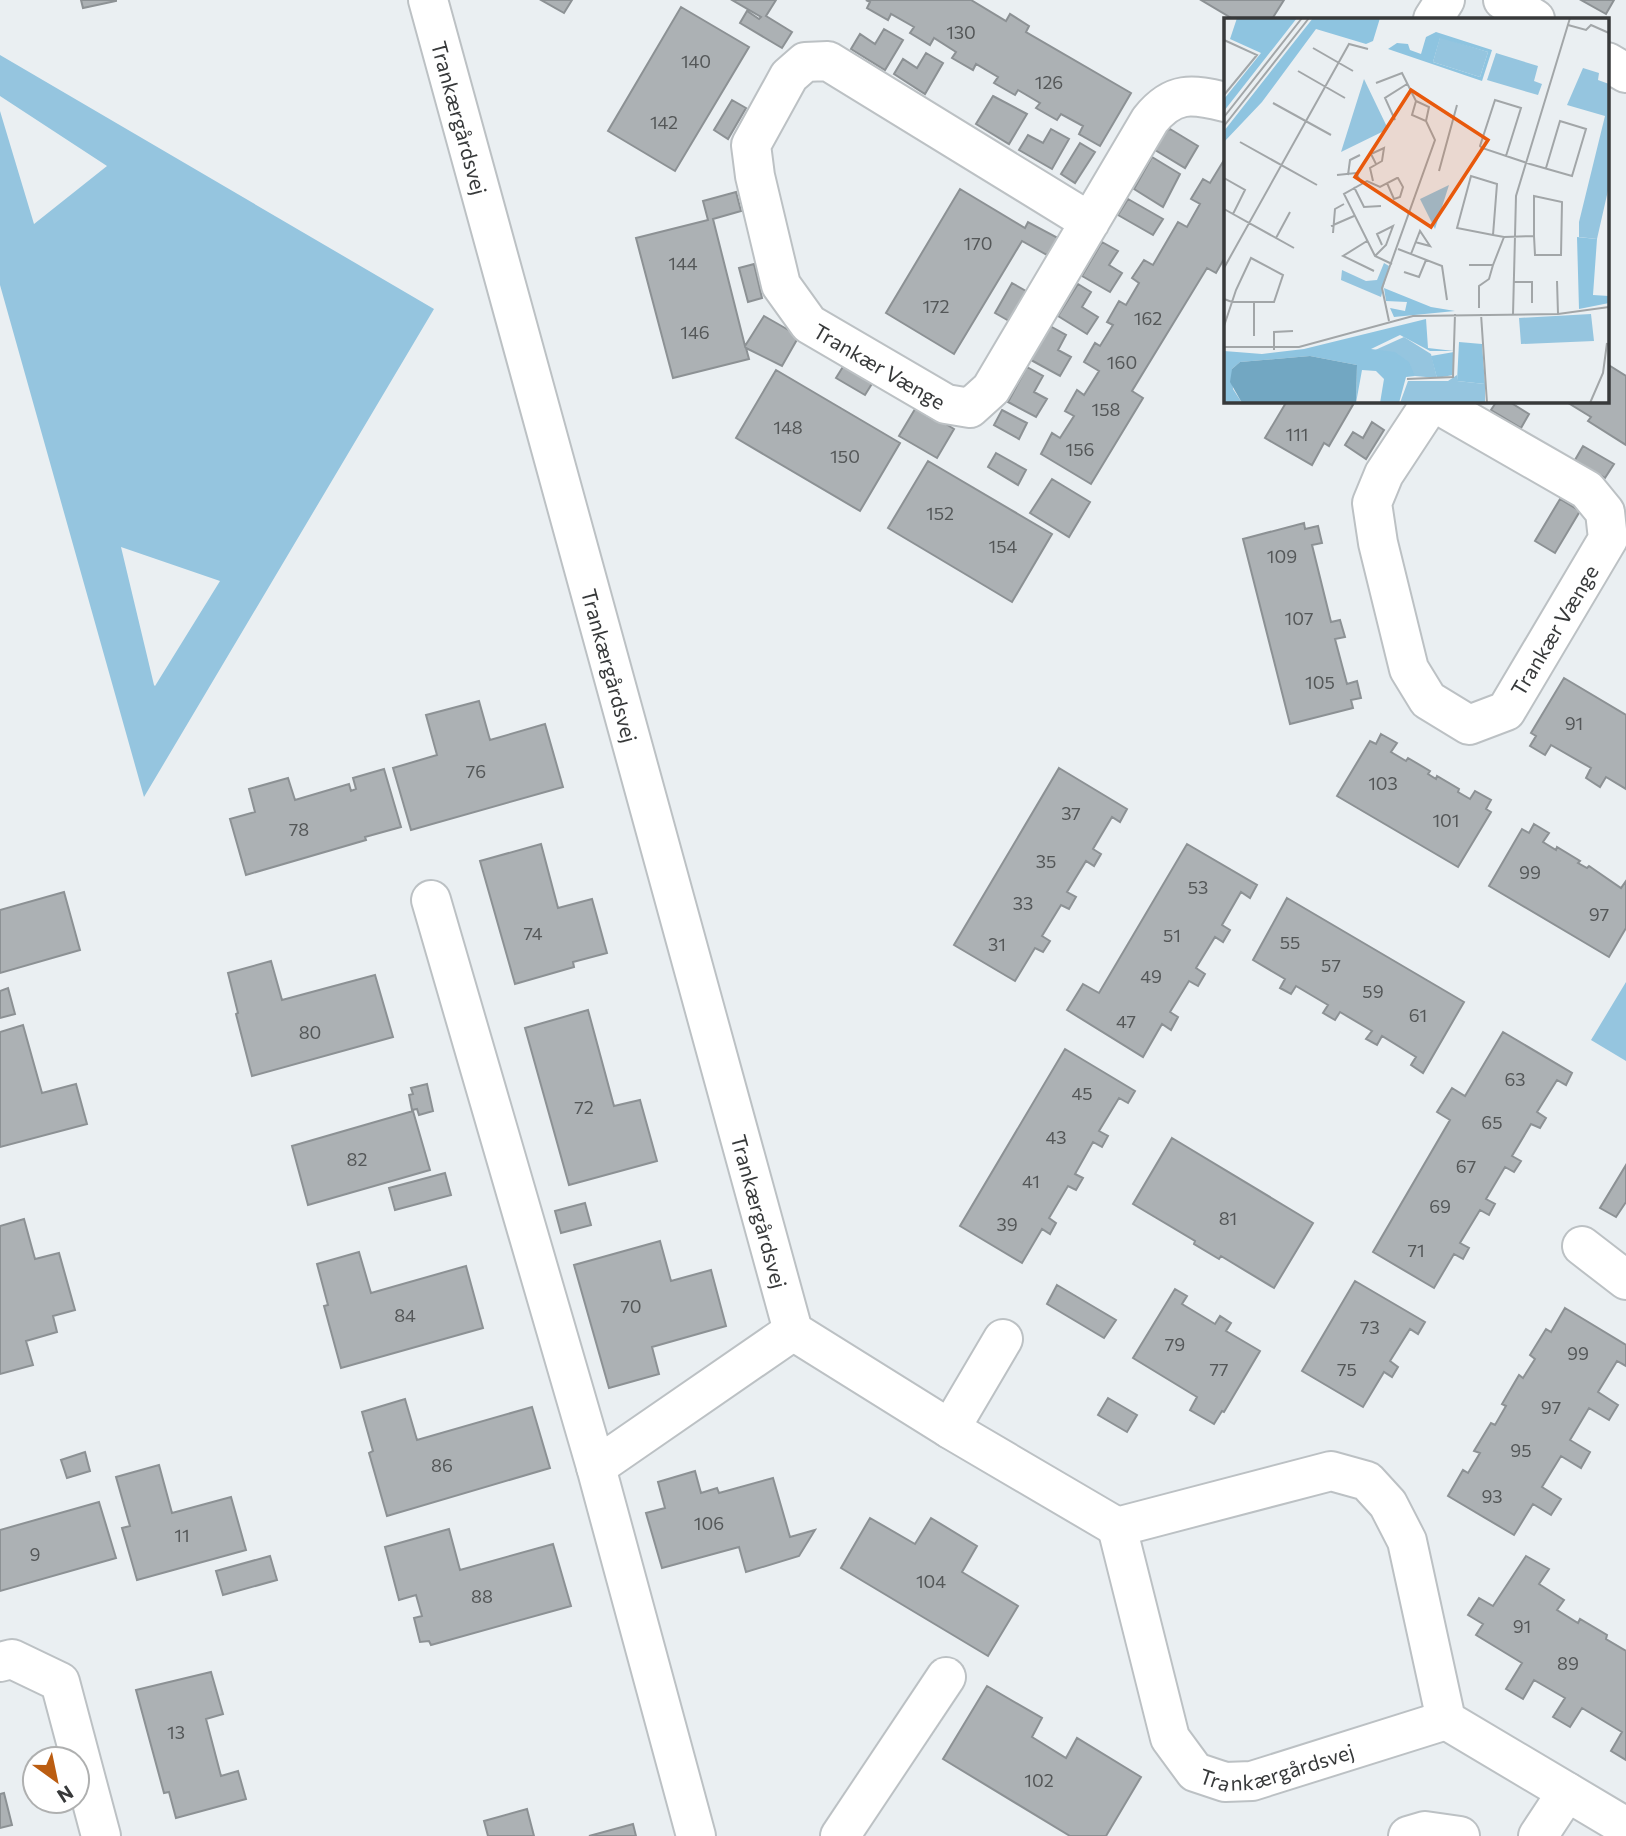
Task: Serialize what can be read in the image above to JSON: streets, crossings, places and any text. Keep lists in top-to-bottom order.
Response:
{
  "streets": {
    "street": ["Trankærgårdsvej", "Trankær Vænge"]
  },
  "house_numbers": [
    "130",
    "140",
    "126",
    "142",
    "170",
    "144",
    "172",
    "162",
    "146",
    "160",
    "158",
    "148",
    "111",
    "156",
    "150",
    "152",
    "154",
    "109",
    "107",
    "105",
    "91",
    "76",
    "103",
    "37",
    "101",
    "78",
    "35",
    "99",
    "53",
    "33",
    "97",
    "74",
    "51",
    "55",
    "31",
    "57",
    "49",
    "59",
    "61",
    "47",
    "80",
    "63",
    "45",
    "72",
    "65",
    "43",
    "82",
    "67",
    "41",
    "69",
    "81",
    "39",
    "71",
    "70",
    "84",
    "73",
    "79",
    "99",
    "77",
    "75",
    "97",
    "95",
    "86",
    "93",
    "106",
    "11",
    "9",
    "104",
    "88",
    "91",
    "89",
    "13",
    "102"
  ],
  "north": "bottom right"
}
